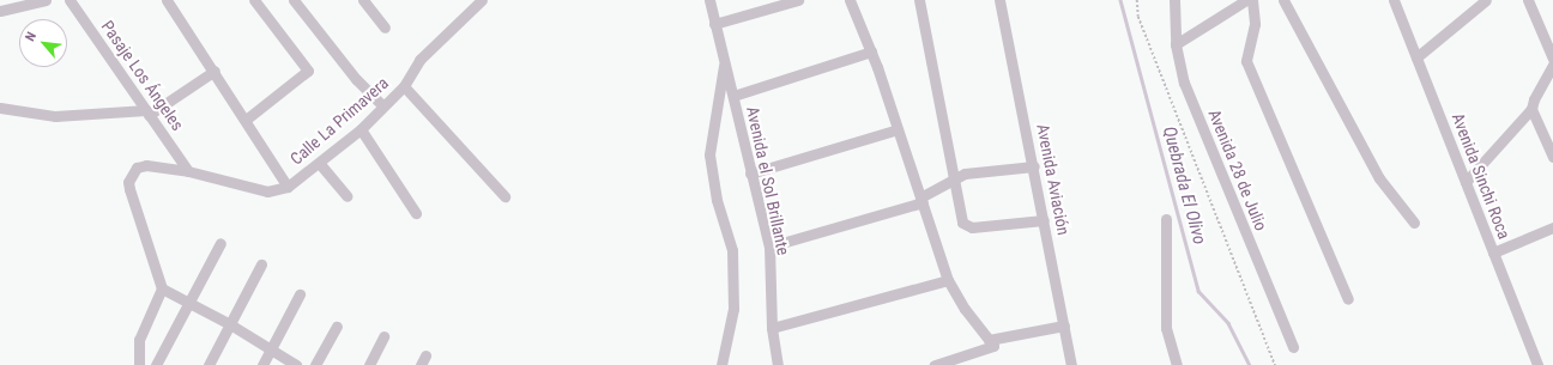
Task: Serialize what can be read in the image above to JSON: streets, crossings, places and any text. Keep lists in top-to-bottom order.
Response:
{
  "streets": {
    "street": [
      "Pasaje Los Ángeles",
      "Calle La Primavera",
      "Avenida 28 de Julio",
      "Avenida Sinchi Roca",
      "Avenida Aviación",
      "Avenida el Sol Brillante"
    ]
  },
  "crossings": [
    ["Pasaje Los Ángeles", "Calle La Primavera"]
  ],
  "water": ["Quebrada El Olivo"],
  "north": "top left"
}
